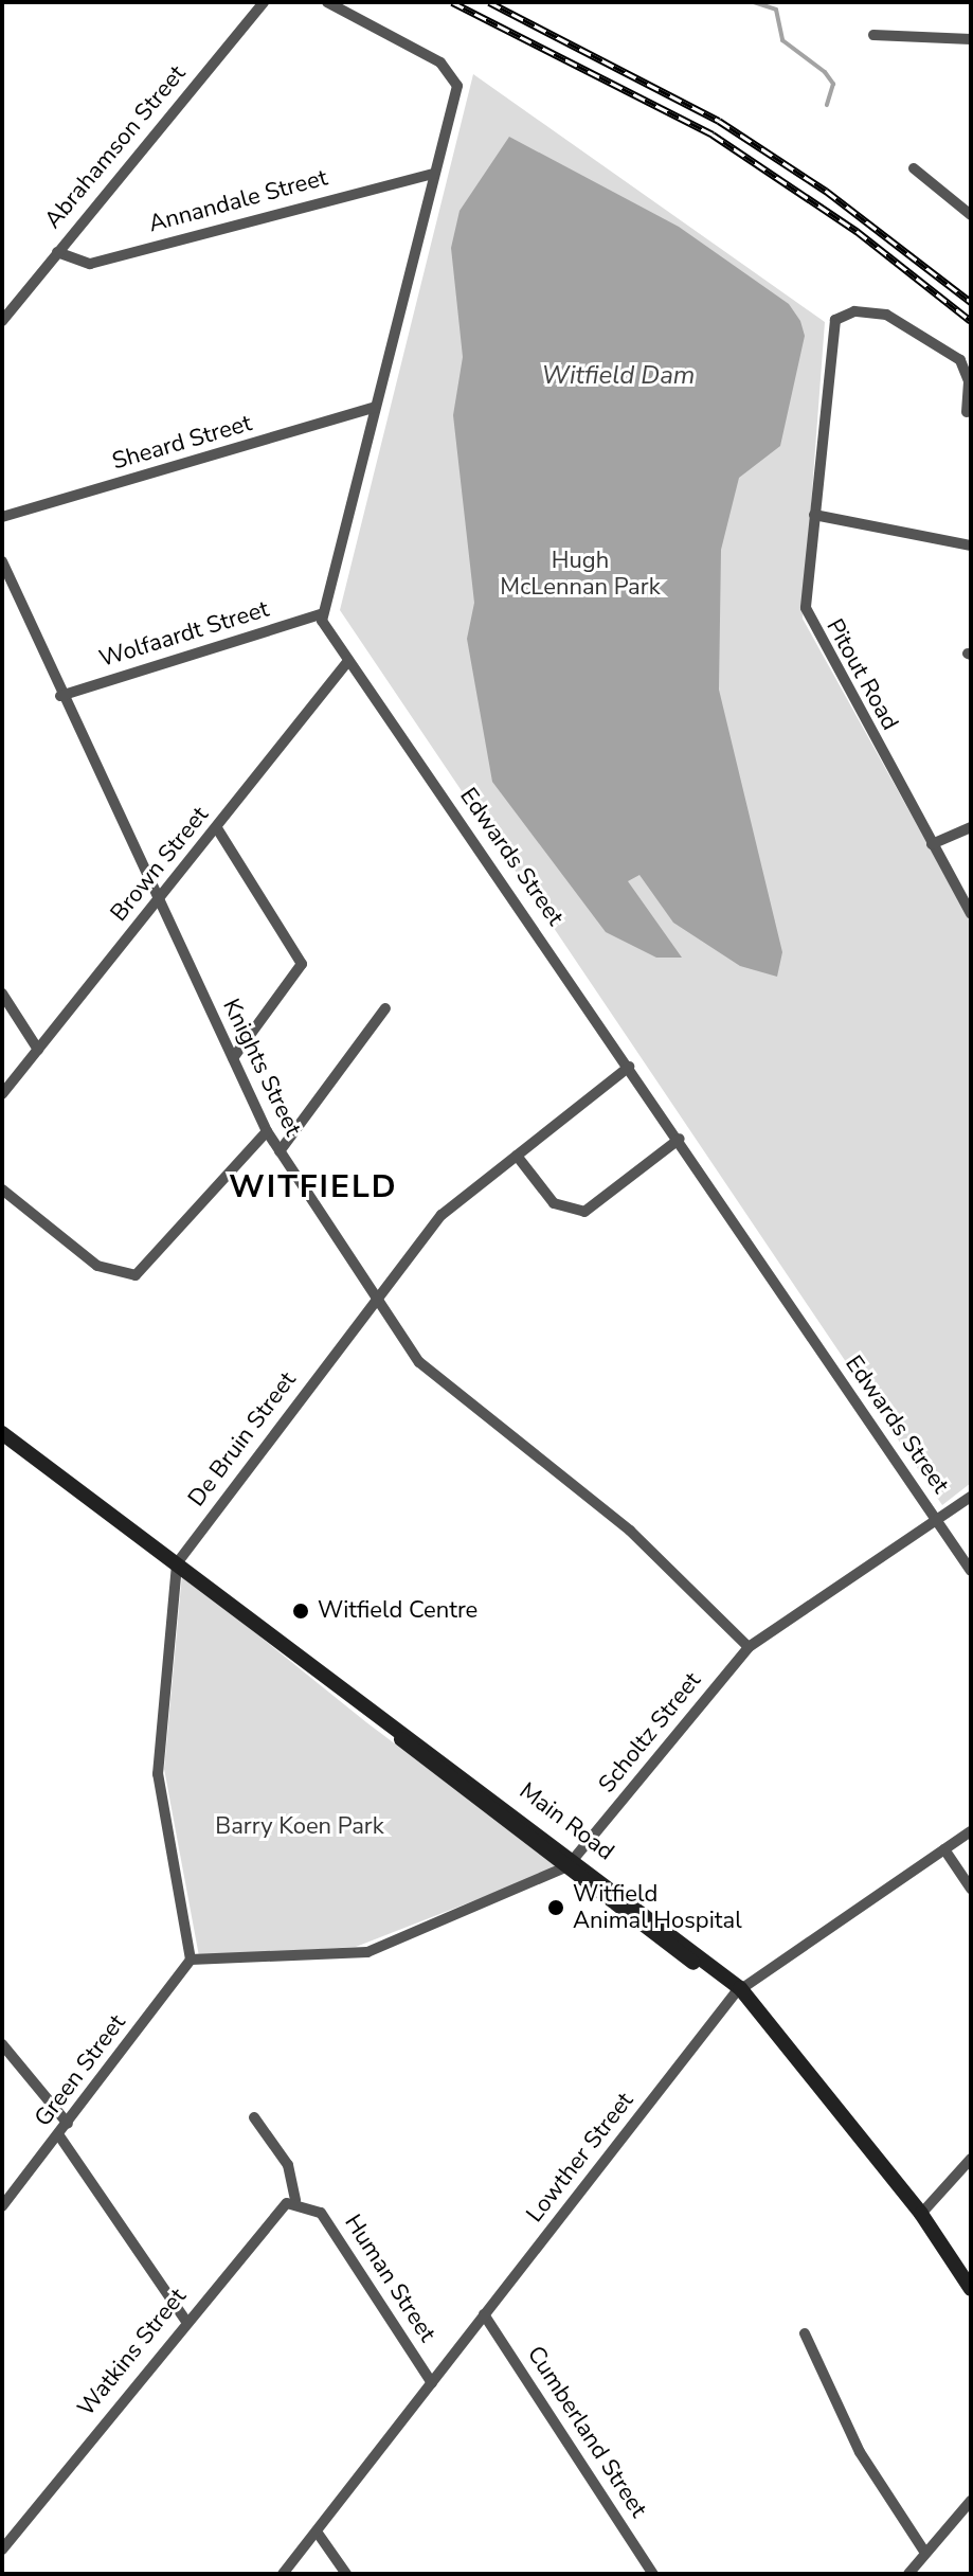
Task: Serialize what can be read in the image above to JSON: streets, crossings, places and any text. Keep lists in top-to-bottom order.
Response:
{
  "streets": {
    "street": [
      "Abrahamson Street",
      "Annandale Street",
      "Sheard Street",
      "Wolfaardt Street",
      "Pitout Road",
      "Edwards Street",
      "Brown Street",
      "Knights Street",
      "De Bruin Street",
      "Scholtz Street",
      "Main Road",
      "Green Street",
      "Lowther Street",
      "Human Street",
      "Watkins Street",
      "Cumberland Street"
    ]
  },
  "crossings": [
    ["Abrahamson Street", "Annandale Street"],
    ["Wolfaardt Street", "Edwards Street"],
    ["Wolfaardt Street", "Knights Street"],
    ["Edwards Street", "Brown Street"],
    ["Edwards Street", "De Bruin Street"],
    ["Edwards Street", "Scholtz Street"],
    ["Brown Street", "Knights Street"],
    ["Knights Street", "De Bruin Street"],
    ["Knights Street", "Scholtz Street"],
    ["De Bruin Street", "Main Road"],
    ["Scholtz Street", "Main Road"],
    ["Scholtz Street", "Green Street"],
    ["Main Road", "Lowther Street"],
    ["Lowther Street", "Human Street"],
    ["Lowther Street", "Cumberland Street"],
    ["Human Street", "Watkins Street"]
  ],
  "districts": ["WITFIELD"],
  "water": ["Witfield Dam"],
  "parks": ["Hugh McLennan Park", "Barry Koen Park"],
  "places": ["Witfield Centre", "Witfield Animal Hospital"]
}
